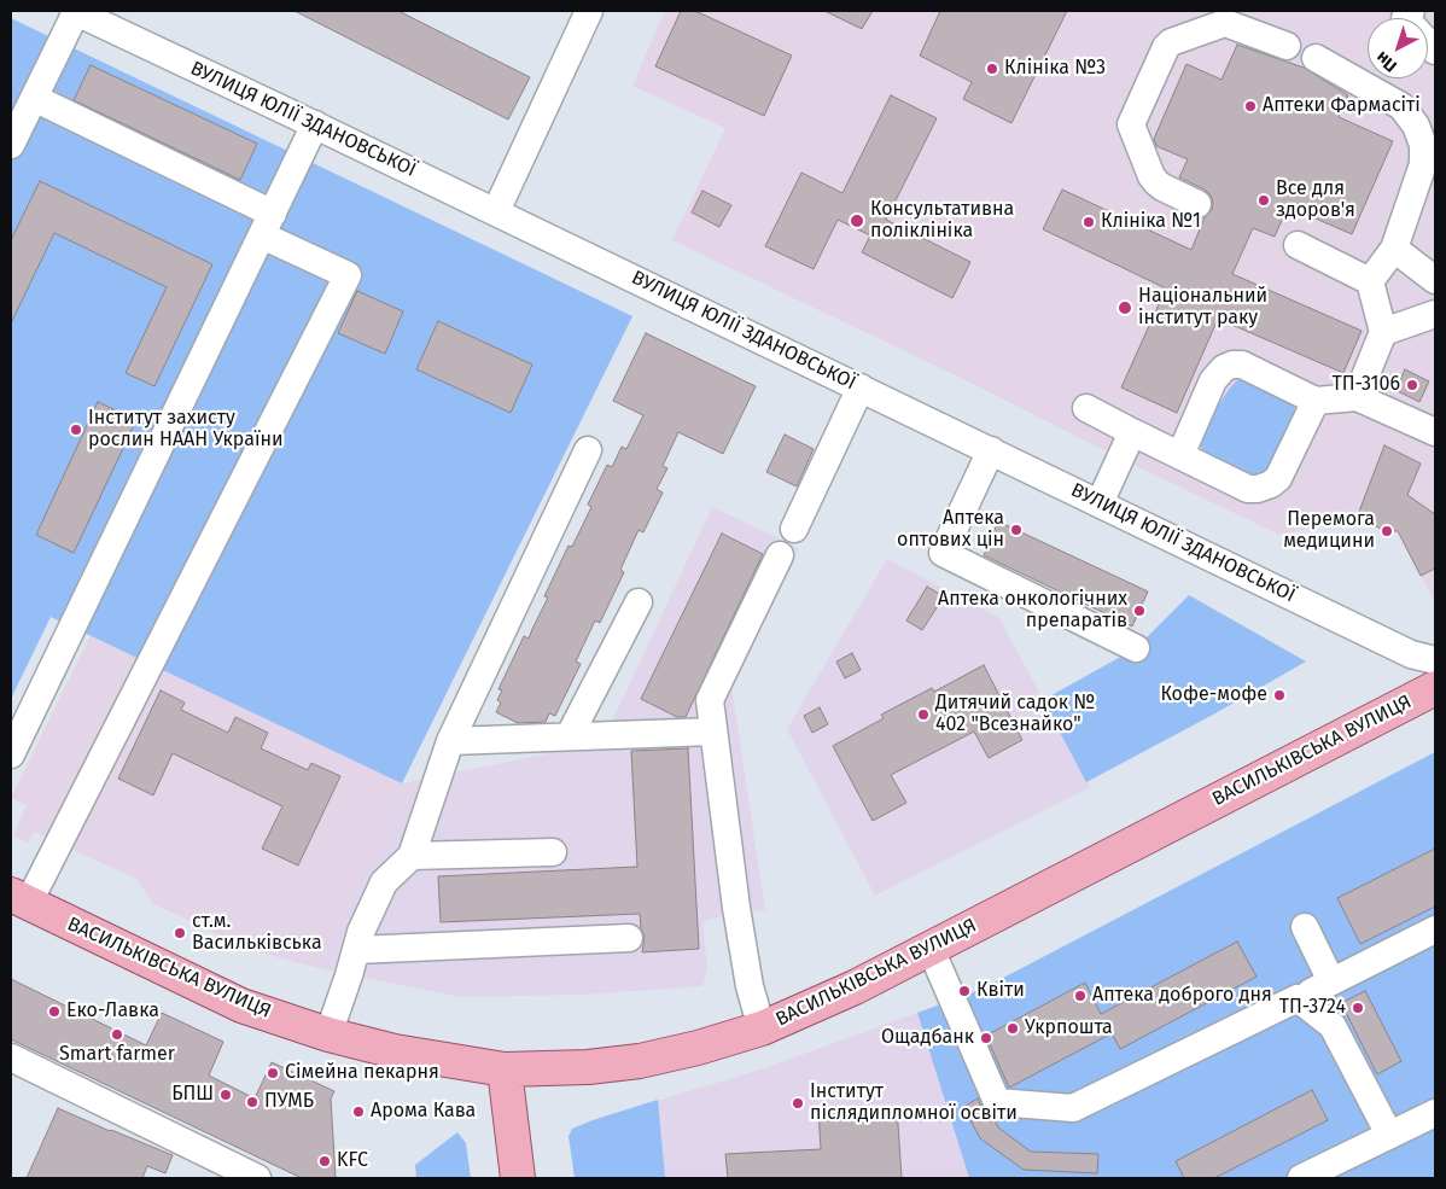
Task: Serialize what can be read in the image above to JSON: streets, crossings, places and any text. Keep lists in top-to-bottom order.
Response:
{
  "streets": {
    "main road": ["ВАСИЛЬКІВСЬКА ВУЛИЦЯ"],
    "street": ["ВУЛИЦЯ ЮЛІЇ ЗДАНОВСЬКОЇ"]
  },
  "crossings": [
    ["ВУЛИЦЯ ЮЛІЇ ЗДАНОВСЬКОЇ", "ВАСИЛЬКІВСЬКА ВУЛИЦЯ"]
  ],
  "places": [
    "Клініка №3",
    "Аптеки Фармасіті",
    "Все для здоров'я",
    "Консультативна поліклініка",
    "Клініка №1",
    "Національний інститут раку",
    "ТП-3106",
    "Інститут захисту рослин НААН України",
    "Аптека оптових цін",
    "Перемога медицини",
    "Аптека онкологічних препаратів",
    "Кофе-мофе",
    "Дитячий садок № 402 \"Всезнайко\"",
    "ст.м. Васильківська",
    "Квіти",
    "Аптека доброго дня",
    "ТП-3724",
    "Еко-Лавка",
    "Укрпошта",
    "Smart farmer",
    "Ощадбанк",
    "Сімейна пекарня",
    "БПШ",
    "ПУМБ",
    "Інститут післядипломної освіти",
    "Арома Кава",
    "KFC"
  ],
  "north": "bottom left"
}
